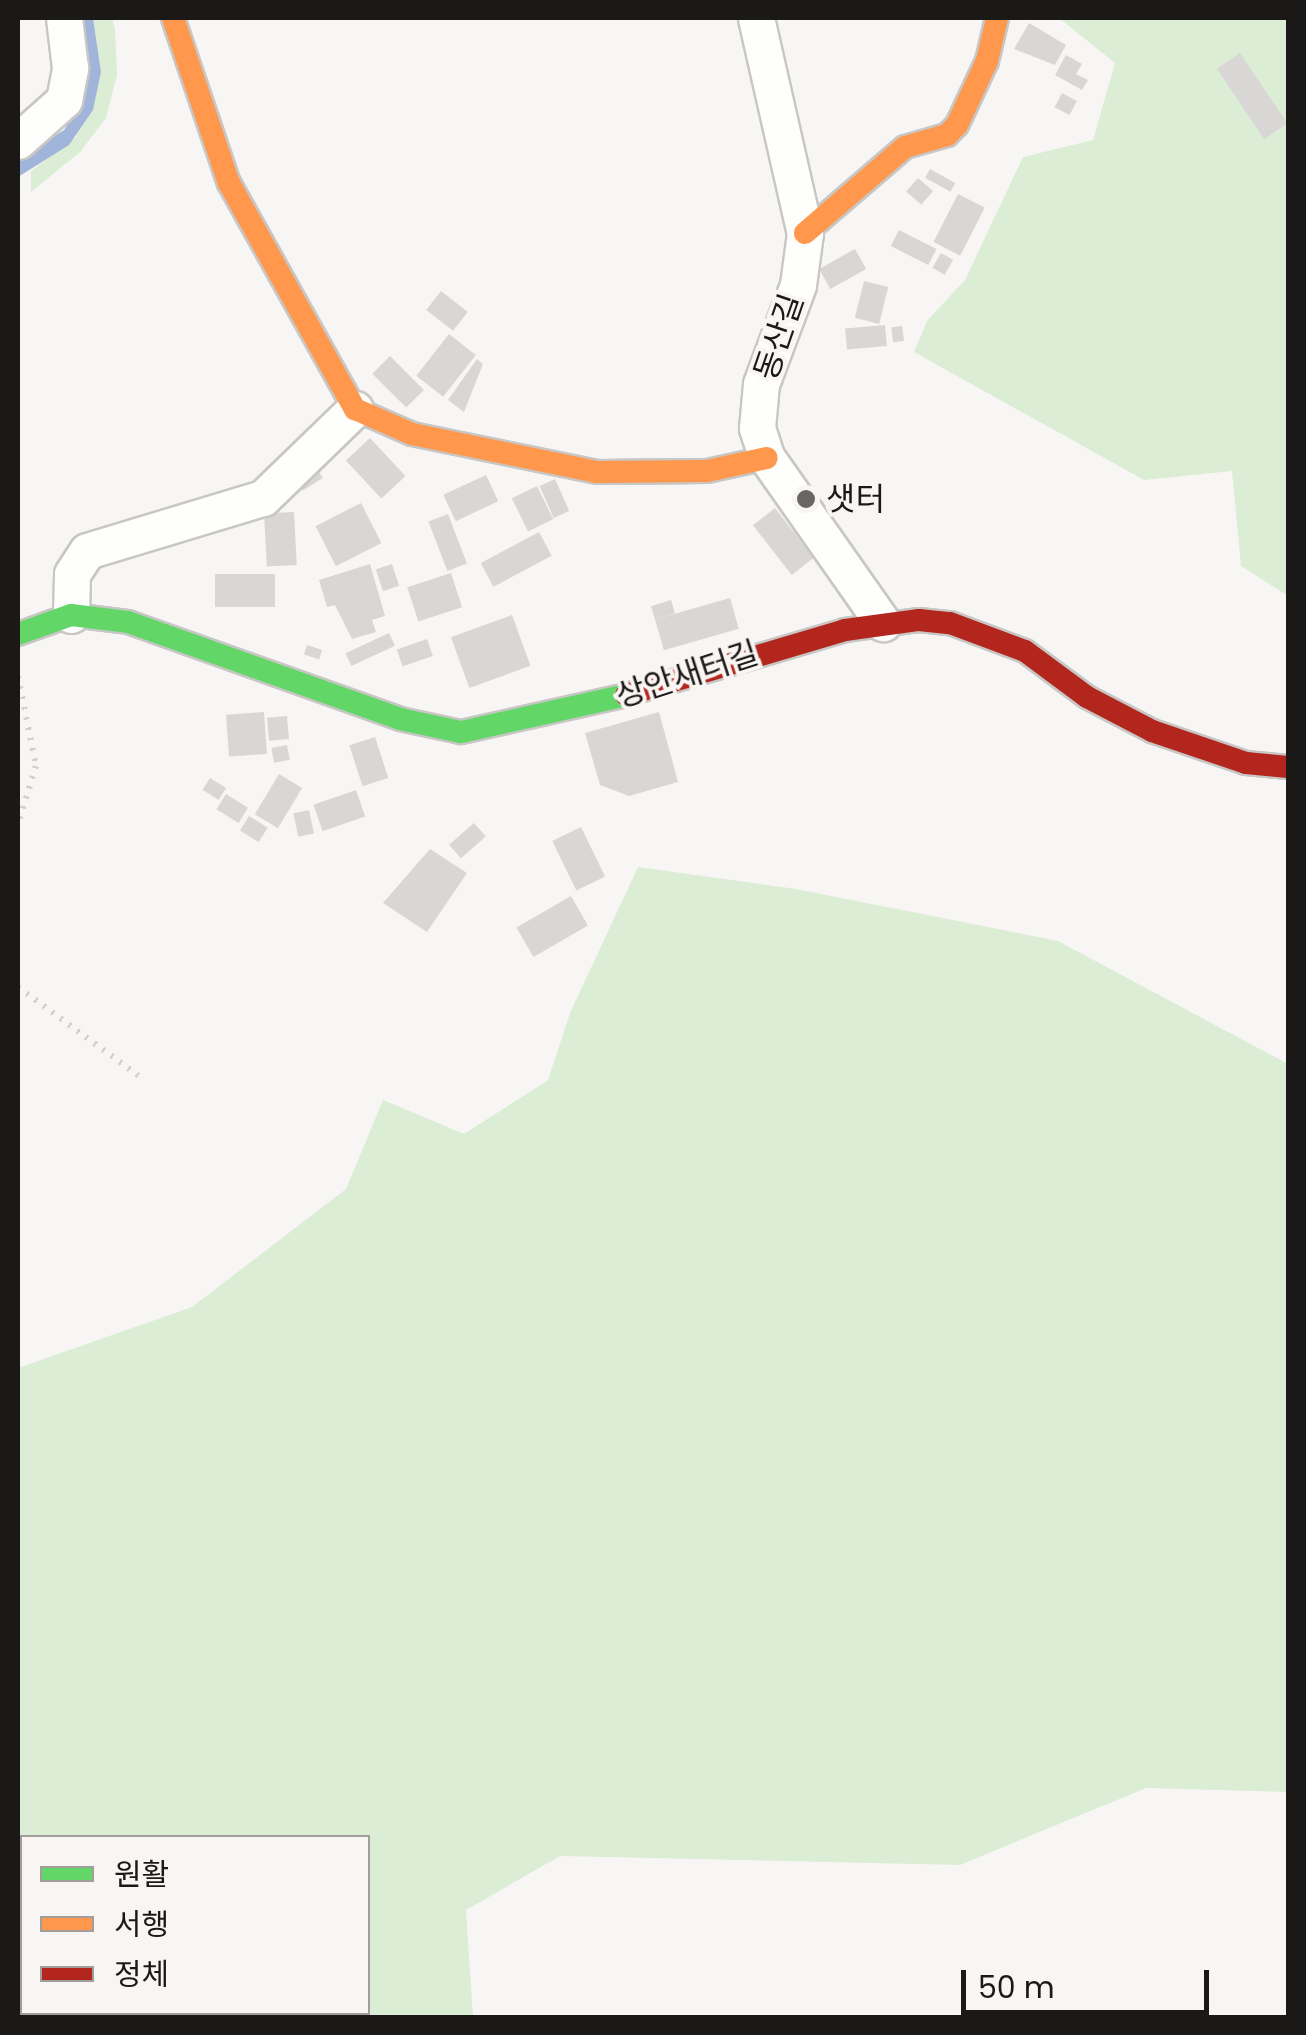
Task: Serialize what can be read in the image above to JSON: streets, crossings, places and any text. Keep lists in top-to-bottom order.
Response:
{
  "streets": {
    "street": ["동산길", "상안새터길"]
  },
  "crossings": [
    ["동산길", "상안새터길"]
  ],
  "places": ["샛터"],
  "legend": ["원활", "서행", "정체"],
  "scale_bar": "50 m"
}
